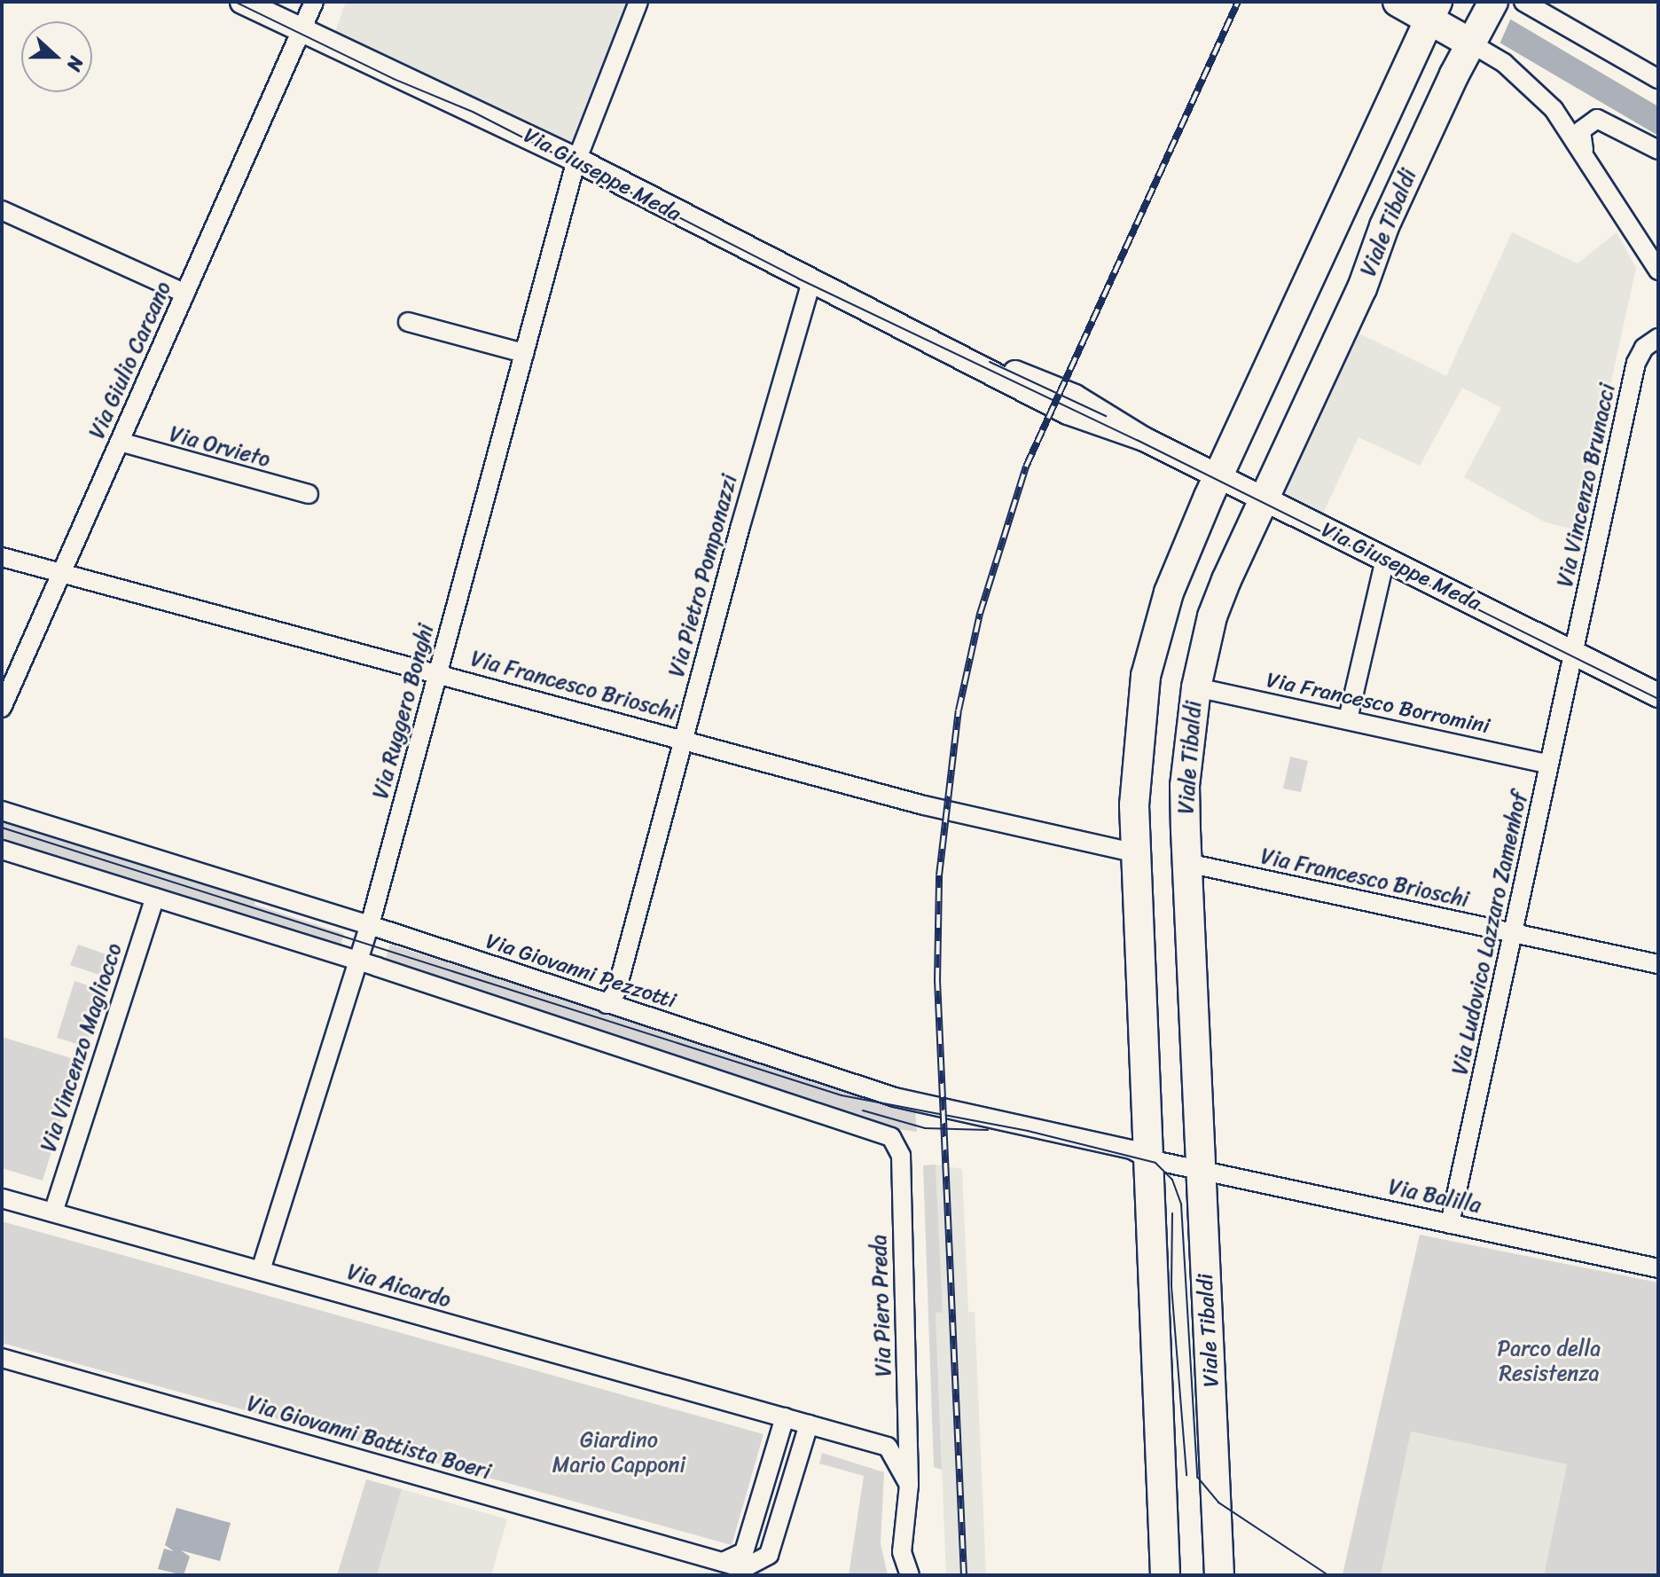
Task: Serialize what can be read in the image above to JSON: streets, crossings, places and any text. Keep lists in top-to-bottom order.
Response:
{
  "streets": {
    "main road": ["Viale Tibaldi"],
    "street": [
      "Via Giuseppe Meda",
      "Via Giulio Carcano",
      "Via Orvieto",
      "Via Vincenzo Brunacci",
      "Via Pietro Pomponazzi",
      "Via Francesco Brioschi",
      "Via Francesco Borromini",
      "Via Ruggero Bonghi",
      "Via Ludovico Lazzaro Zamenhof",
      "Via Giovanni Pezzotti",
      "Via Vincenzo Magliocco",
      "Via Balilla",
      "Via Aicardo",
      "Via Piero Preda",
      "Via Giovanni Battista Boeri"
    ]
  },
  "crossings": [
    ["Via Giuseppe Meda", "Viale Tibaldi"],
    ["Via Giuseppe Meda", "Via Giulio Carcano"],
    ["Via Giuseppe Meda", "Via Vincenzo Brunacci"],
    ["Via Giuseppe Meda", "Via Pietro Pomponazzi"],
    ["Via Giuseppe Meda", "Via Ruggero Bonghi"],
    ["Via Giuseppe Meda", "Via Ludovico Lazzaro Zamenhof"],
    ["Viale Tibaldi", "Via Francesco Brioschi"],
    ["Viale Tibaldi", "Via Francesco Borromini"],
    ["Viale Tibaldi", "Via Giovanni Pezzotti"],
    ["Viale Tibaldi", "Via Balilla"],
    ["Via Giulio Carcano", "Via Orvieto"],
    ["Via Giulio Carcano", "Via Francesco Brioschi"],
    ["Via Vincenzo Brunacci", "Via Ludovico Lazzaro Zamenhof"],
    ["Via Pietro Pomponazzi", "Via Francesco Brioschi"],
    ["Via Pietro Pomponazzi", "Via Giovanni Pezzotti"],
    ["Via Francesco Brioschi", "Via Ruggero Bonghi"],
    ["Via Francesco Brioschi", "Via Ludovico Lazzaro Zamenhof"],
    ["Via Francesco Borromini", "Via Ludovico Lazzaro Zamenhof"],
    ["Via Ruggero Bonghi", "Via Giovanni Pezzotti"],
    ["Via Ruggero Bonghi", "Via Aicardo"],
    ["Via Ruggero Bonghi", "Via Piero Preda"],
    ["Via Ludovico Lazzaro Zamenhof", "Via Balilla"],
    ["Via Giovanni Pezzotti", "Via Balilla"],
    ["Via Vincenzo Magliocco", "Via Aicardo"],
    ["Via Aicardo", "Via Giovanni Battista Boeri"]
  ],
  "parks": ["Parco della Resistenza", "Giardino Mario Capponi"],
  "north": "right"
}
